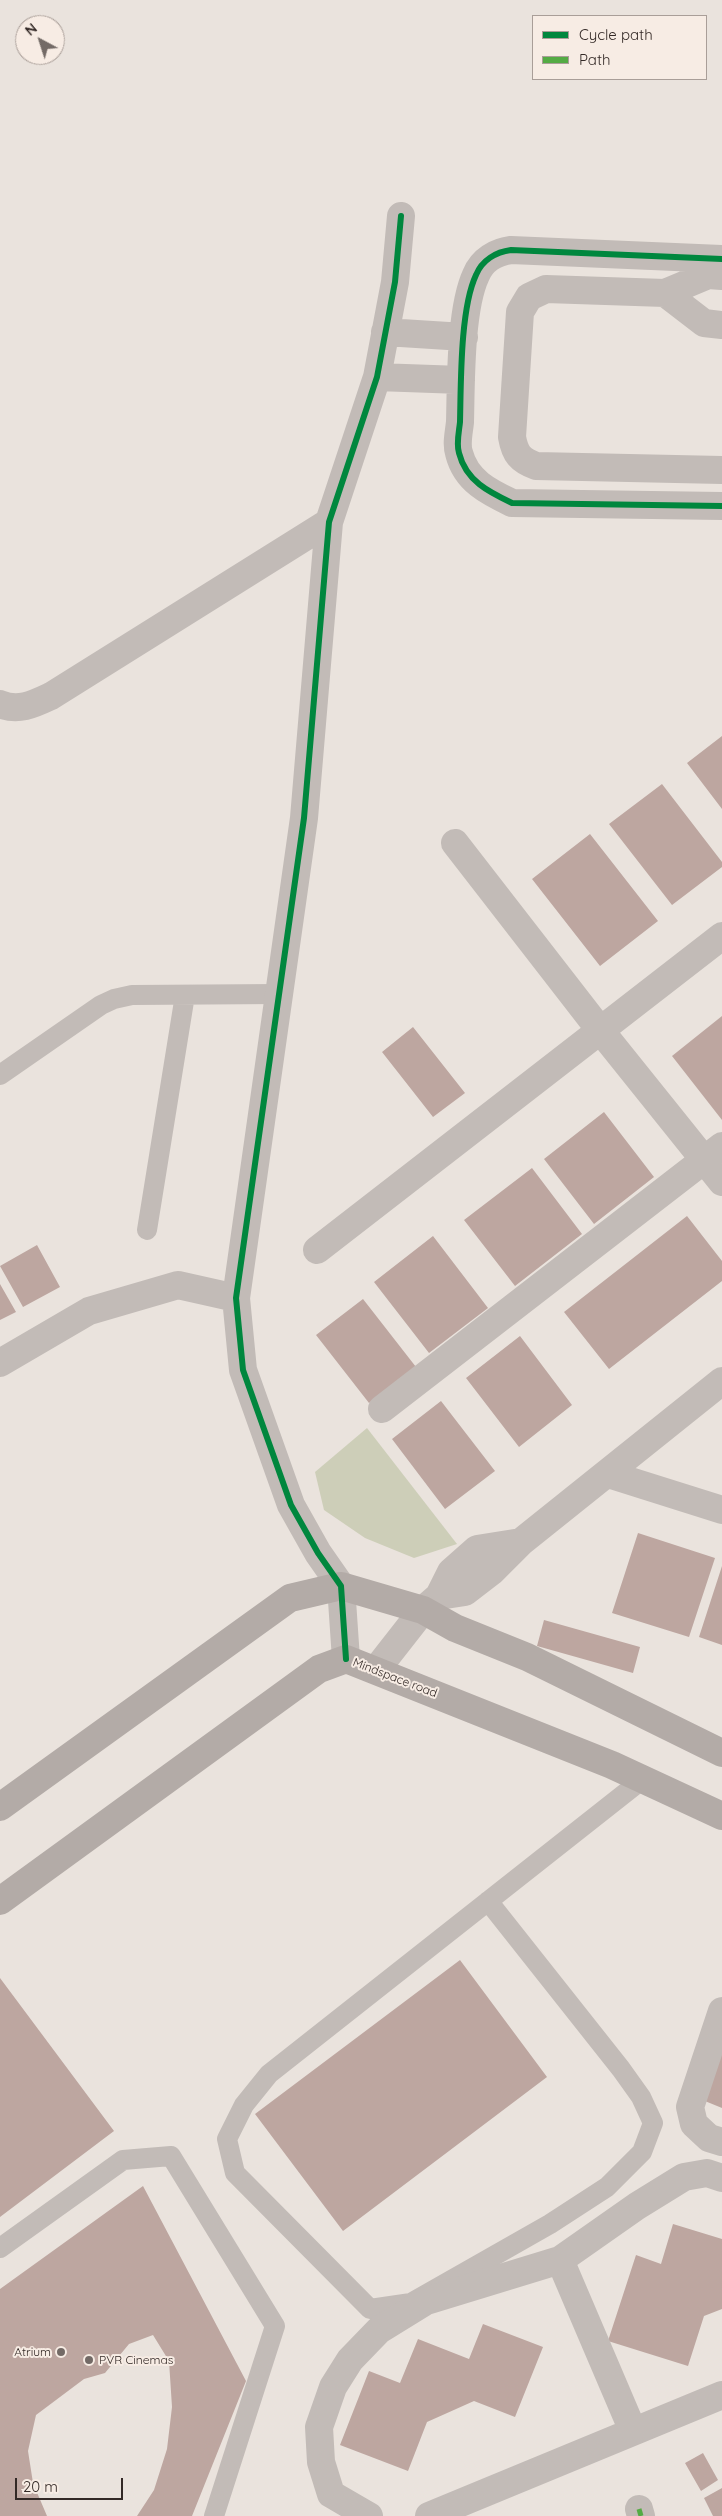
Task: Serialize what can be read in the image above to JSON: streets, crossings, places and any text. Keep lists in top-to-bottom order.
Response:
{
  "streets": {
    "main road": ["Mindspace road"]
  },
  "places": ["Atrium", "PVR Cinemas"],
  "legend": ["Cycle path", "Path"],
  "scale_bar": "20 m",
  "north": "top left"
}
